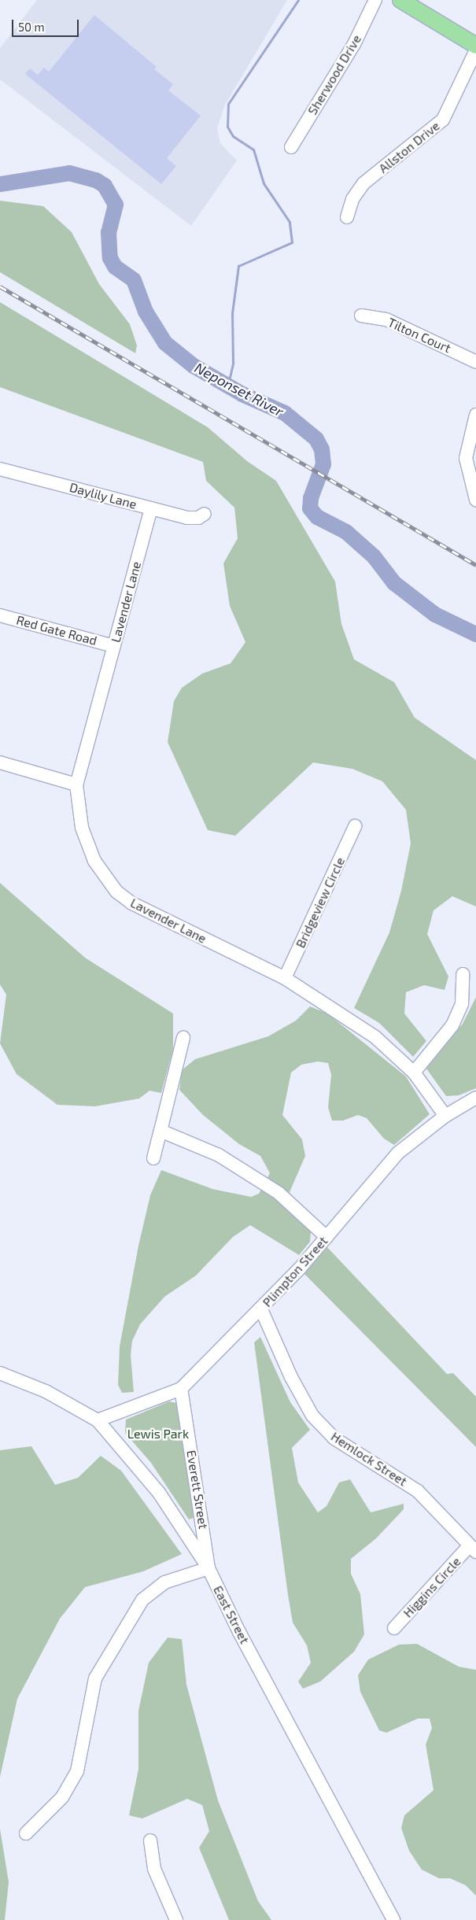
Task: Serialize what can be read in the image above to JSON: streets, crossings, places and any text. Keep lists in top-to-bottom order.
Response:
{
  "streets": {
    "street": [
      "Sherwood Drive",
      "Allston Drive",
      "Tilton Court",
      "Daylily Lane",
      "Lavender Lane",
      "Red Gate Road",
      "Bridgeview Circle",
      "Plimpton Street",
      "Hemlock Street",
      "Everett Street",
      "Higgins Circle",
      "East Street"
    ]
  },
  "crossings": [
    ["Daylily Lane", "Lavender Lane"],
    ["Lavender Lane", "Red Gate Road"],
    ["Lavender Lane", "Bridgeview Circle"],
    ["Lavender Lane", "Plimpton Street"],
    ["Plimpton Street", "Hemlock Street"],
    ["Plimpton Street", "Everett Street"],
    ["Plimpton Street", "East Street"],
    ["Hemlock Street", "Higgins Circle"],
    ["Everett Street", "East Street"]
  ],
  "water": ["Neponset River"],
  "parks": ["Lewis Park"],
  "scale_bar": "50 m"
}
